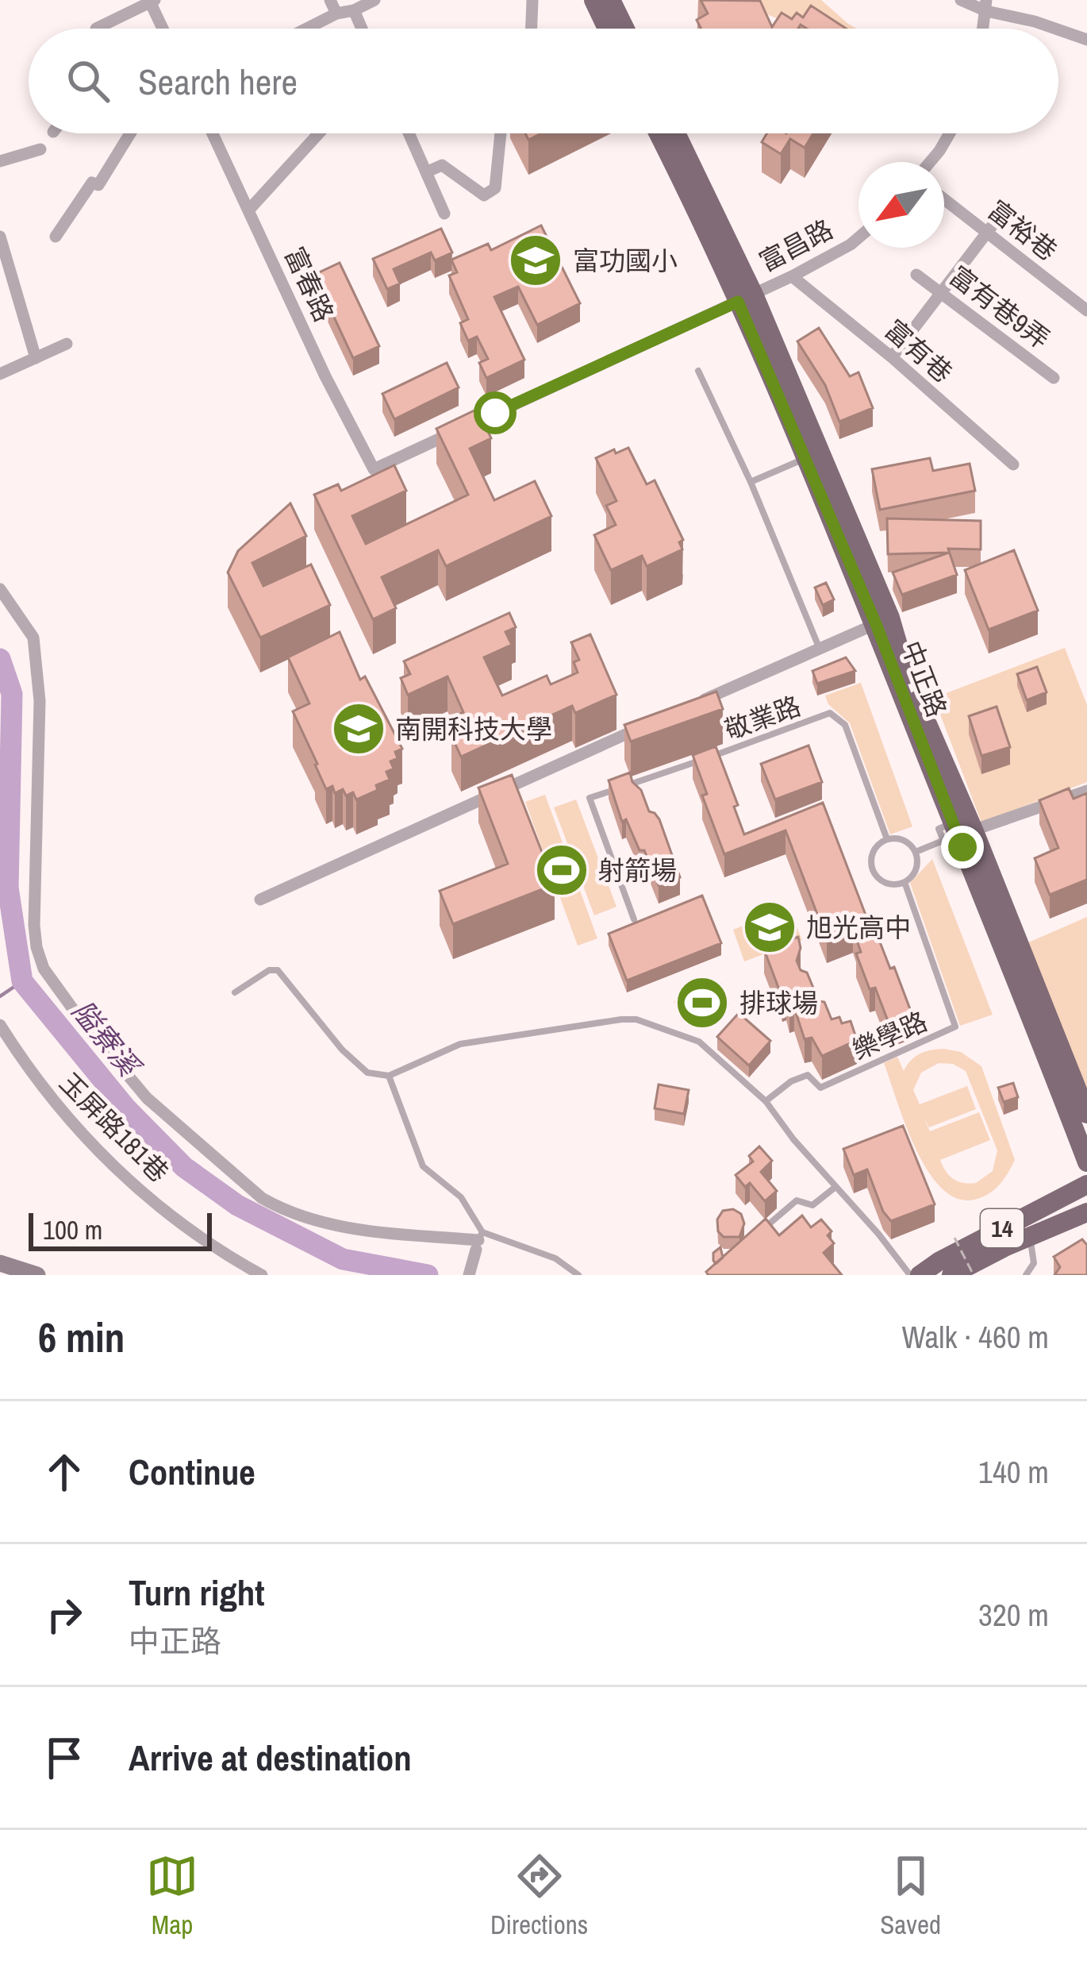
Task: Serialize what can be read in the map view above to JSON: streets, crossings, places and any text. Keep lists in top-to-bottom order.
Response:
{
  "streets": {
    "main road": ["中正路", "14"],
    "street": [
      "富裕巷",
      "富昌路",
      "富春路",
      "富有巷9弄",
      "富有巷",
      "玉屏路181巷"
    ],
    "lane": ["敬業路", "樂學路"]
  },
  "crossings": [
    ["富昌路", "富春路"],
    ["富昌路", "富有巷"],
    ["富昌路", "中正路"],
    ["敬業路", "樂學路"]
  ],
  "water": ["隘寮溪"],
  "places": {
    "school or university": ["富功國小", "南開科技大學", "旭光高中"],
    "sports": ["射箭場", "排球場"]
  },
  "scale_bar": "100 m",
  "north": "bottom left",
  "page": {
    "search": "Search here",
    "scale": "100 m",
    "heading": ["6 min", "Walk · 460 m"],
    "list": [
      ["Continue", "140 m"],
      ["Turn right", "中正路", "320 m"],
      "Arrive at destination"
    ],
    "nav": ["Map", "Directions", "Saved"]
  }
}
